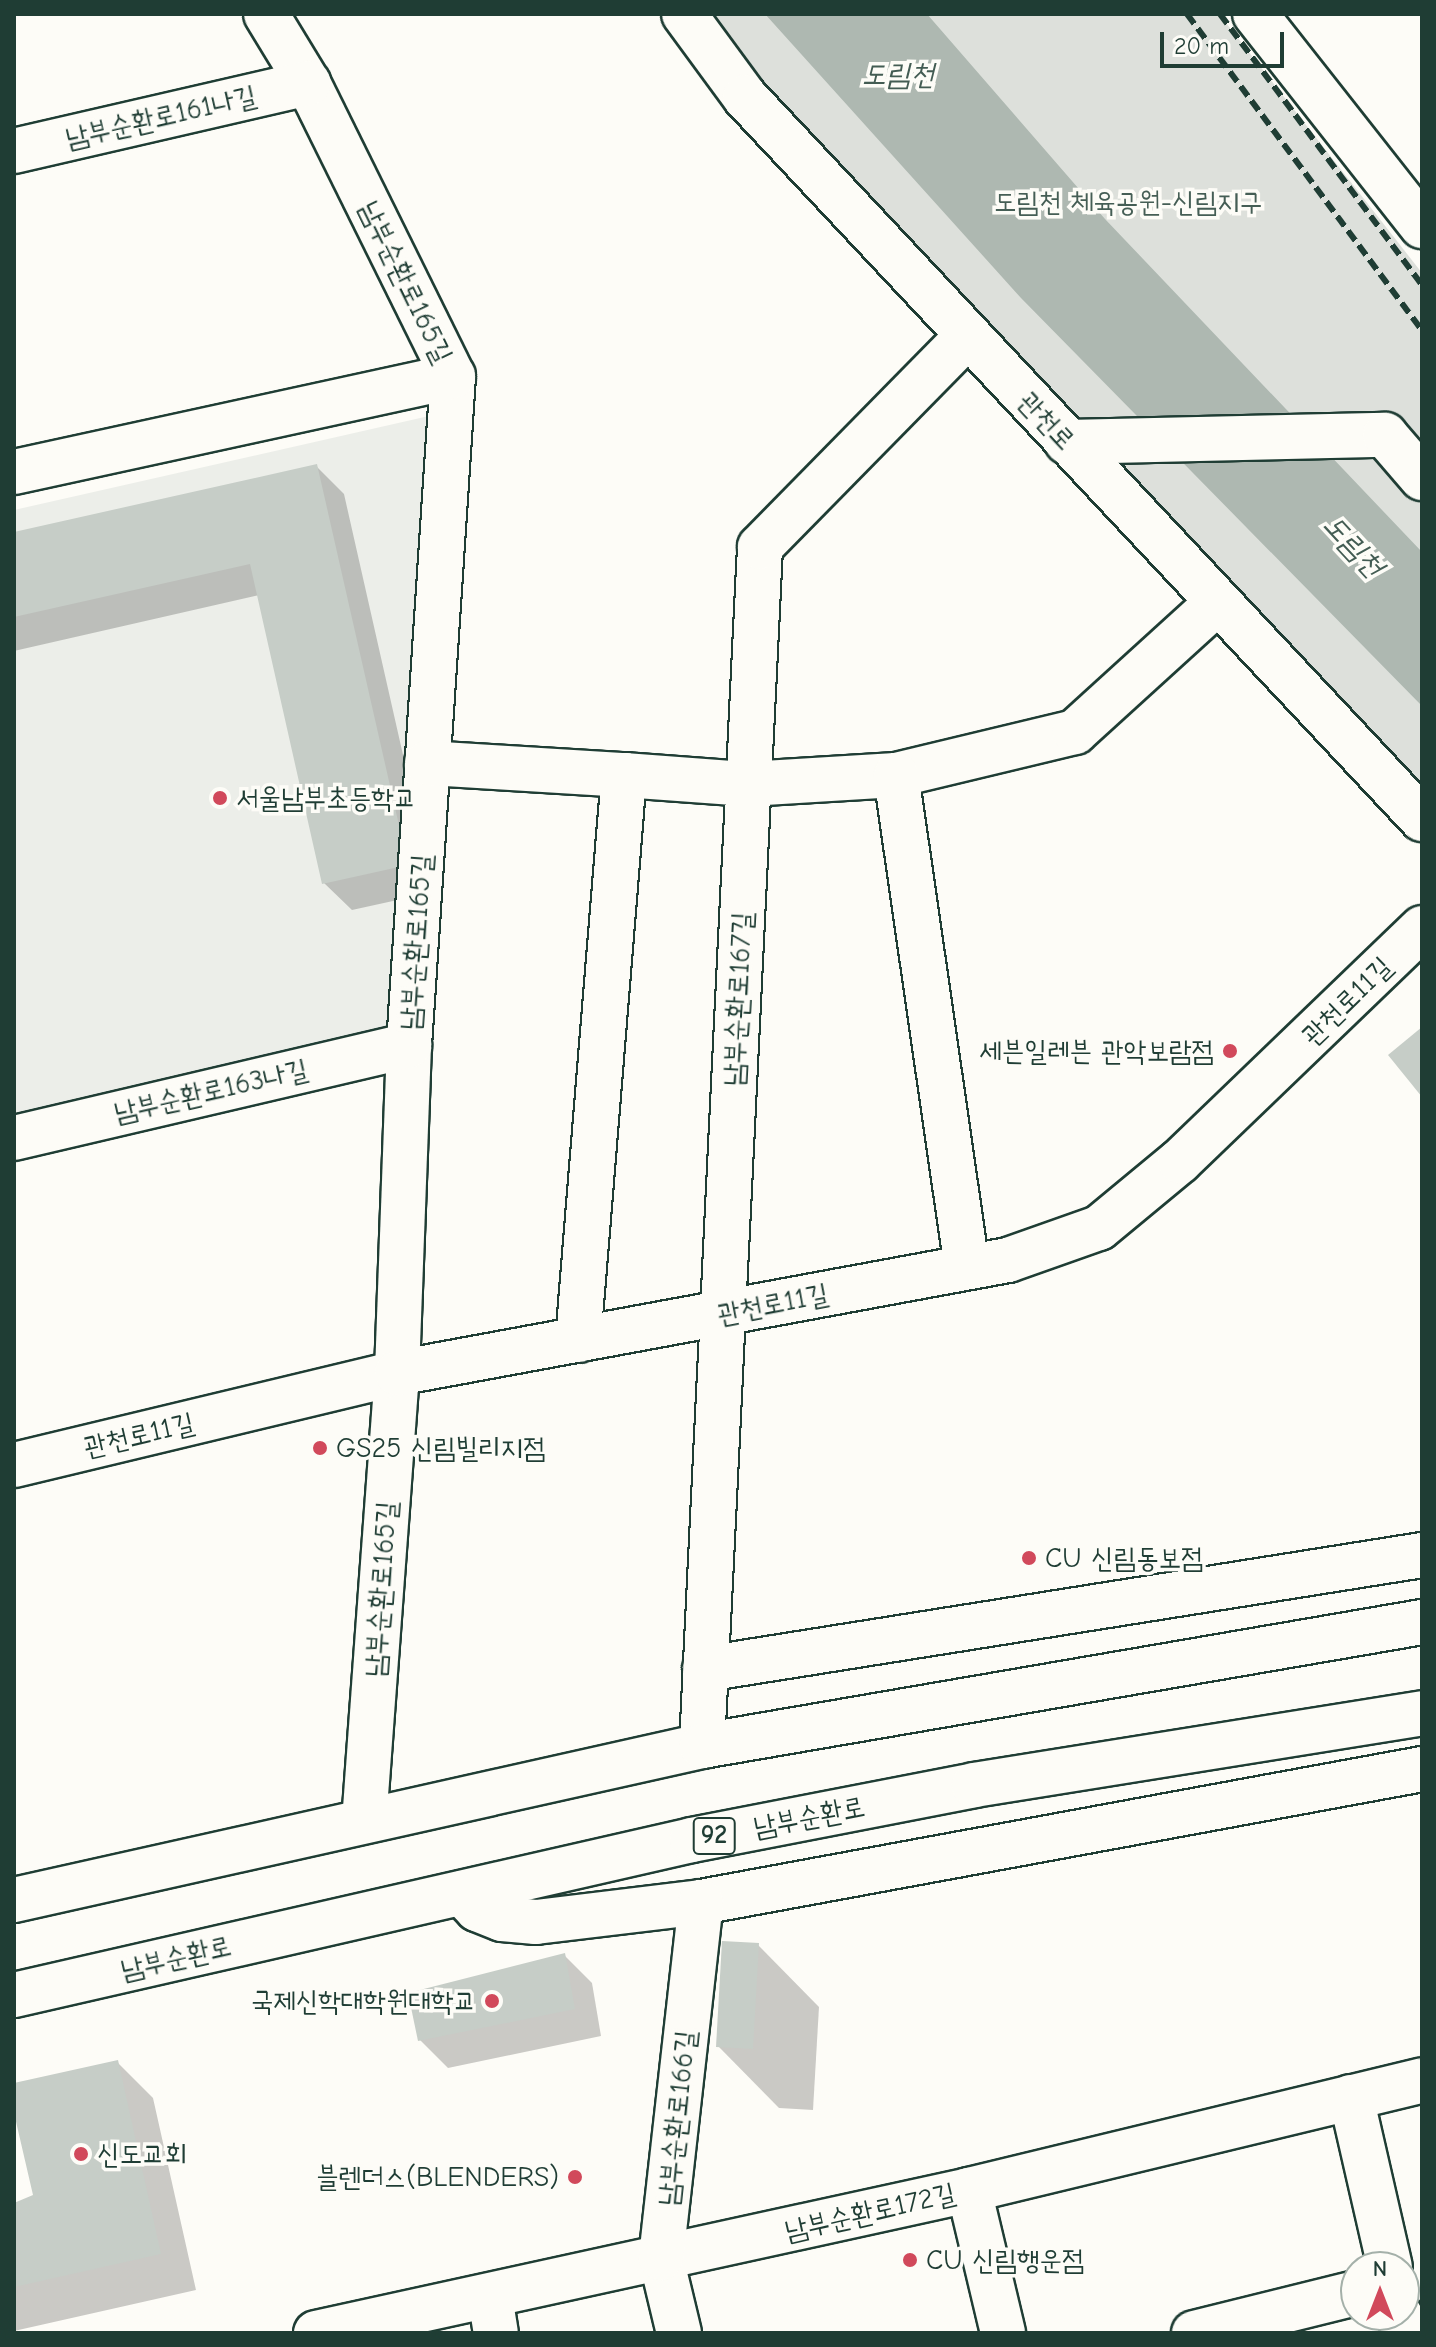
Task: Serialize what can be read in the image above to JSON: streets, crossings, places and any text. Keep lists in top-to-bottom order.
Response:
{
  "streets": {
    "street": [
      "남부순환로161나길",
      "남부순환로165길",
      "관천로",
      "남부순환로167길",
      "관천로11길",
      "남부순환로163나길",
      "남부순환로",
      "92",
      "남부순환로166길",
      "남부순환로172길"
    ]
  },
  "crossings": [
    ["남부순환로161나길", "남부순환로165길"],
    ["남부순환로165길", "관천로11길"],
    ["남부순환로165길", "남부순환로163나길"],
    ["관천로", "남부순환로167길"],
    ["남부순환로167길", "관천로11길"],
    ["남부순환로166길", "남부순환로172길"]
  ],
  "water": ["도림천"],
  "parks": ["도림천 체육공원-신림지구"],
  "places": [
    "서울남부초등학교",
    "세븐일레븐 관악보람점",
    "GS25 신림빌리지점",
    "CU 신림동보점",
    "국제신학대학원대학교",
    "신도교회",
    "블렌더스(BLENDERS)",
    "CU 신림행운점"
  ],
  "scale_bar": "20 m",
  "north": "top"
}
